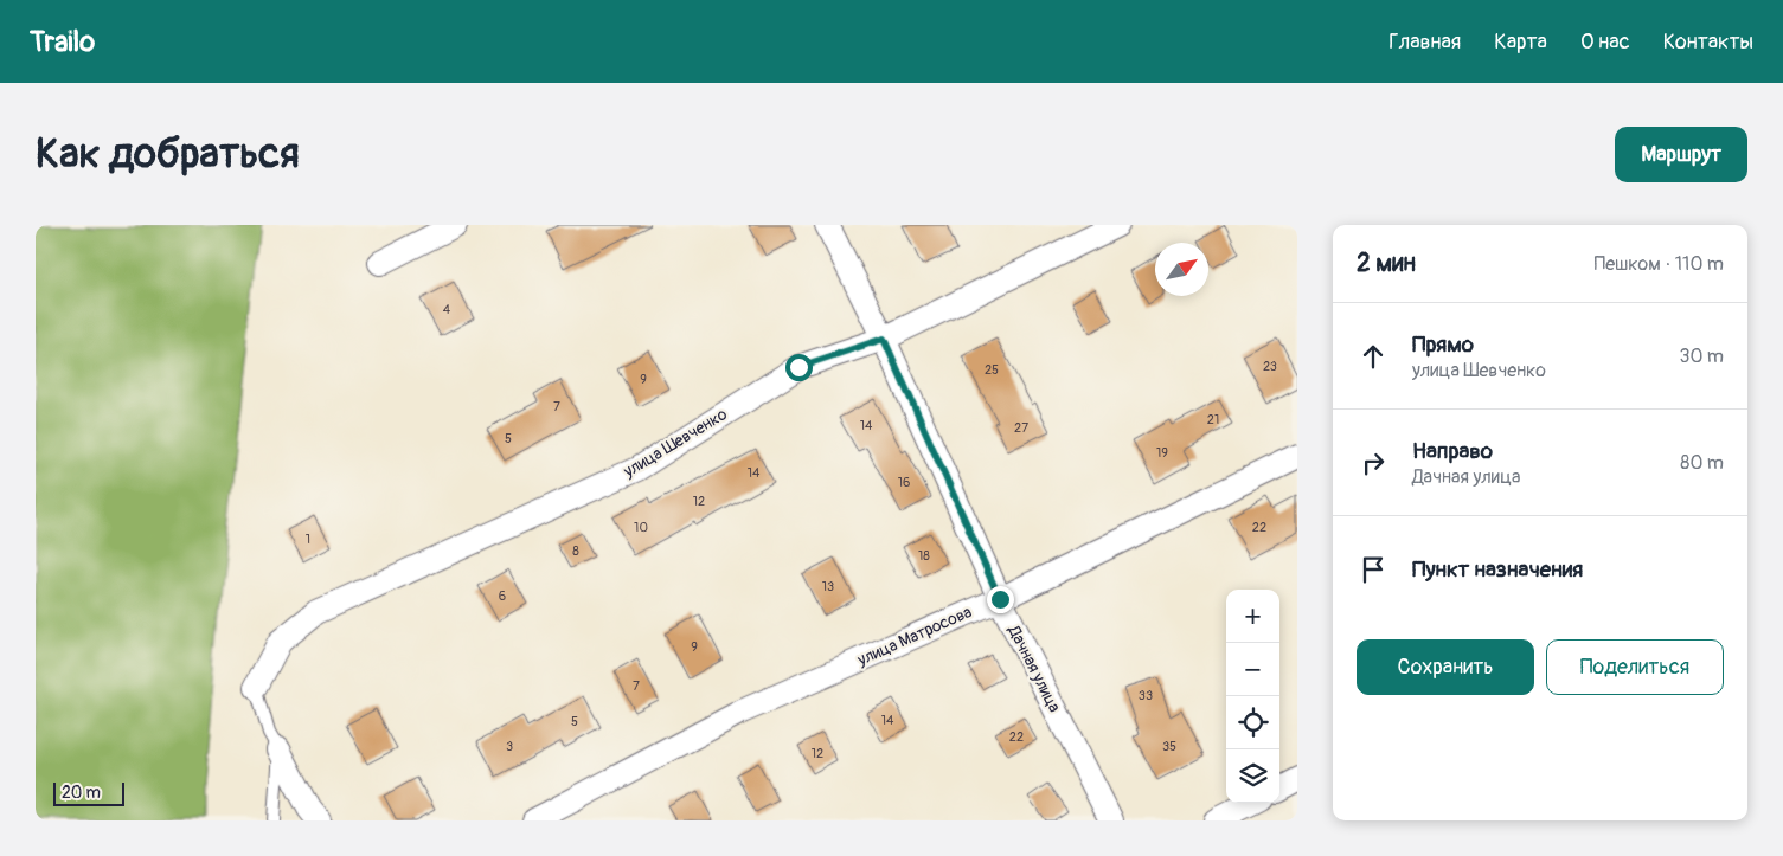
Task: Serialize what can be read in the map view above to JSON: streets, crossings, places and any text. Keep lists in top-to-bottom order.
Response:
{
  "streets": {
    "street": ["улица Шевченко", "улица Матросова", "Дачная улица"]
  },
  "crossings": [
    ["улица Шевченко", "Дачная улица"],
    ["улица Матросова", "Дачная улица"]
  ],
  "house_numbers": [
    "4",
    "23",
    "25",
    "9",
    "7",
    "21",
    "14",
    "27",
    "5",
    "19",
    "14",
    "16",
    "12",
    "10",
    "22",
    "1",
    "8",
    "18",
    "13",
    "6",
    "9",
    "7",
    "33",
    "14",
    "5",
    "22",
    "3",
    "35",
    "12"
  ],
  "scale_bar": "20 m",
  "north": "top right",
  "page": {
    "header": "Trailo",
    "nav": [
      "Главная",
      "Карта",
      "О нас",
      "Контакты"
    ],
    "buttons": [
      "Маршрут",
      ["Сохранить", "Поделиться"]
    ],
    "title": "Как добраться",
    "heading": ["2 мин", "Пешком · 110 m"],
    "list": [
      ["Прямо", "улица Шевченко", "30 m"],
      ["Направо", "Дачная улица", "80 m"],
      "Пункт назначения"
    ],
    "map_buttons": ["+", "−"],
    "scale": "20 m"
  }
}
